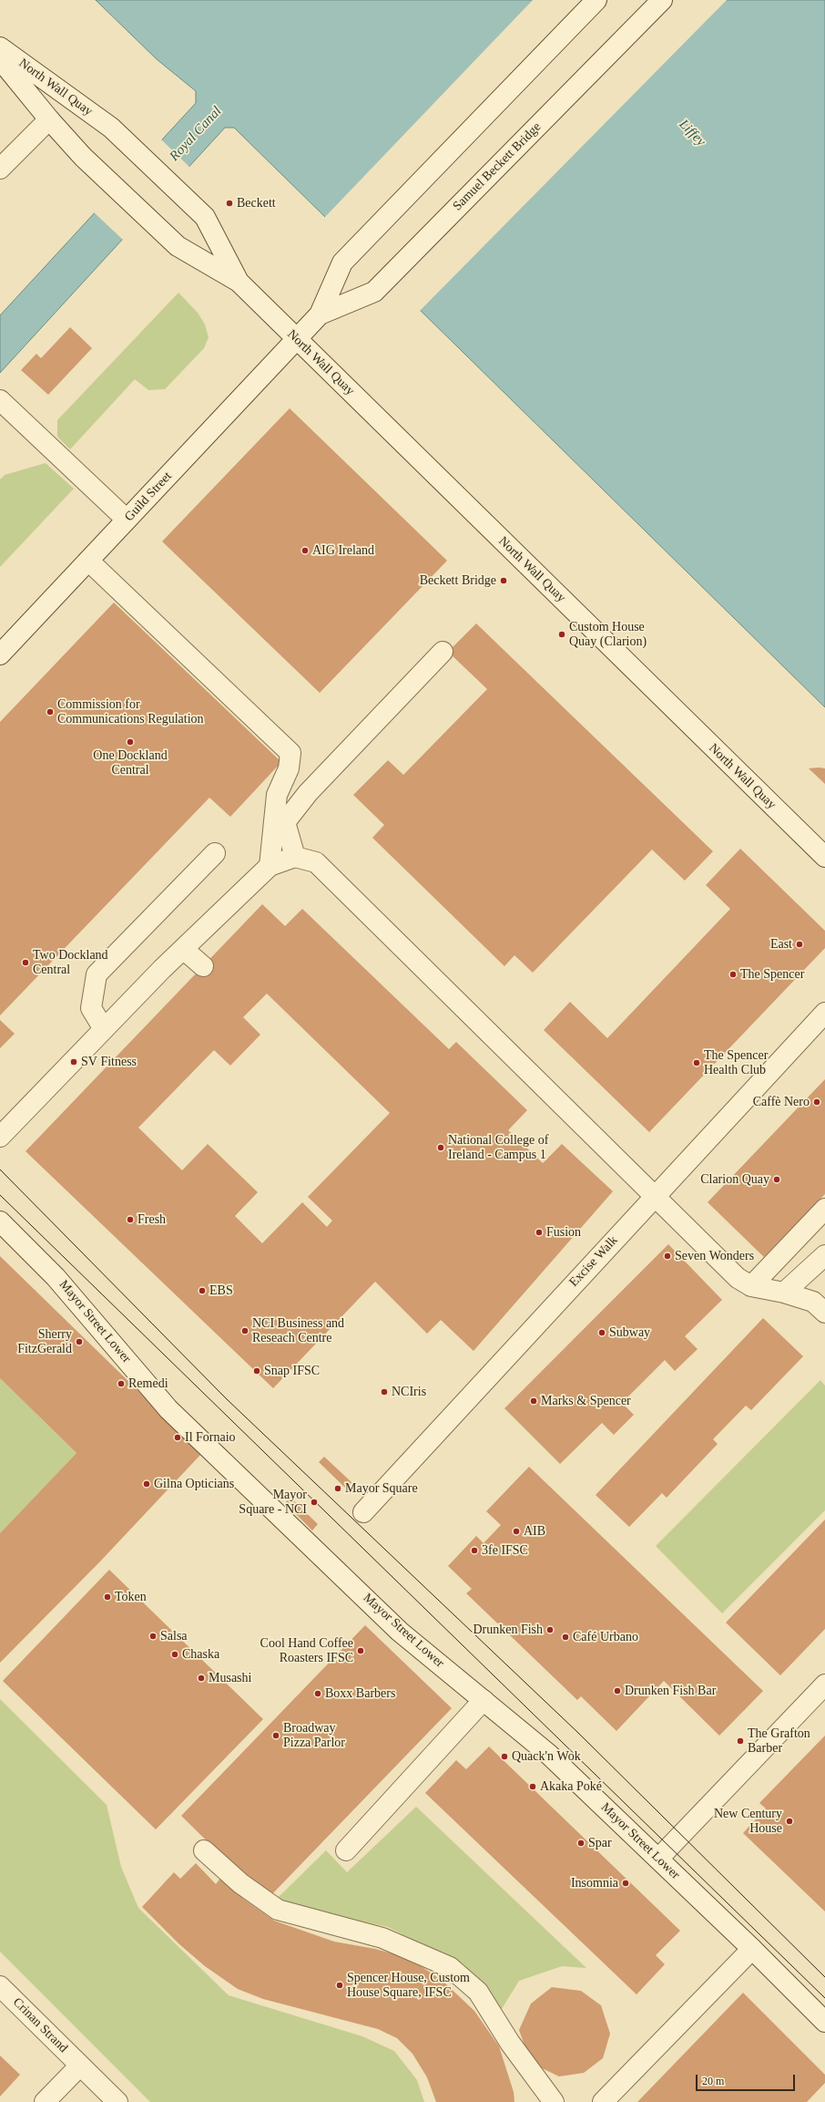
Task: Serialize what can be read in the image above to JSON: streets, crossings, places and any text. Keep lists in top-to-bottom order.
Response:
{
  "streets": {
    "street": [
      "North Wall Quay",
      "Samuel Beckett Bridge",
      "Guild Street",
      "Excise Walk",
      "Mayor Street Lower",
      "Crinan Strand"
    ]
  },
  "crossings": [
    ["North Wall Quay", "Samuel Beckett Bridge"],
    ["North Wall Quay", "Guild Street"],
    ["Samuel Beckett Bridge", "Guild Street"]
  ],
  "water": ["Liffey", "Royal Canal"],
  "places": [
    "Beckett",
    "AIG Ireland",
    "Beckett Bridge",
    "Custom House Quay (Clarion)",
    "Commission for Communications Regulation",
    "One Dockland Central",
    "East",
    "Two Dockland Central",
    "The Spencer",
    "SV Fitness",
    "The Spencer Health Club",
    "Caffè Nero",
    "National College of Ireland - Campus 1",
    "Clarion Quay",
    "Fresh",
    "Fusion",
    "Seven Wonders",
    "EBS",
    "NCI Business and Reseach Centre",
    "Subway",
    "Sherry FitzGerald",
    "Snap IFSC",
    "Remedi",
    "NCIris",
    "Marks & Spencer",
    "Il Fornaio",
    "Gilna Opticians",
    "Mayor Square",
    "Mayor Square - NCI",
    "AIB",
    "3fe IFSC",
    "Token",
    "Drunken Fish",
    "Salsa",
    "Café Urbano",
    "Cool Hand Coffee Roasters IFSC",
    "Chaska",
    "Musashi",
    "Drunken Fish Bar",
    "Boxx Barbers",
    "Broadway Pizza Parlor",
    "The Grafton Barber",
    "Quack'n Wok",
    "Akaka Poké",
    "New Century House",
    "Spar",
    "Insomnia",
    "Spencer House, Custom House Square, IFSC"
  ],
  "scale_bar": "20 m"
}
